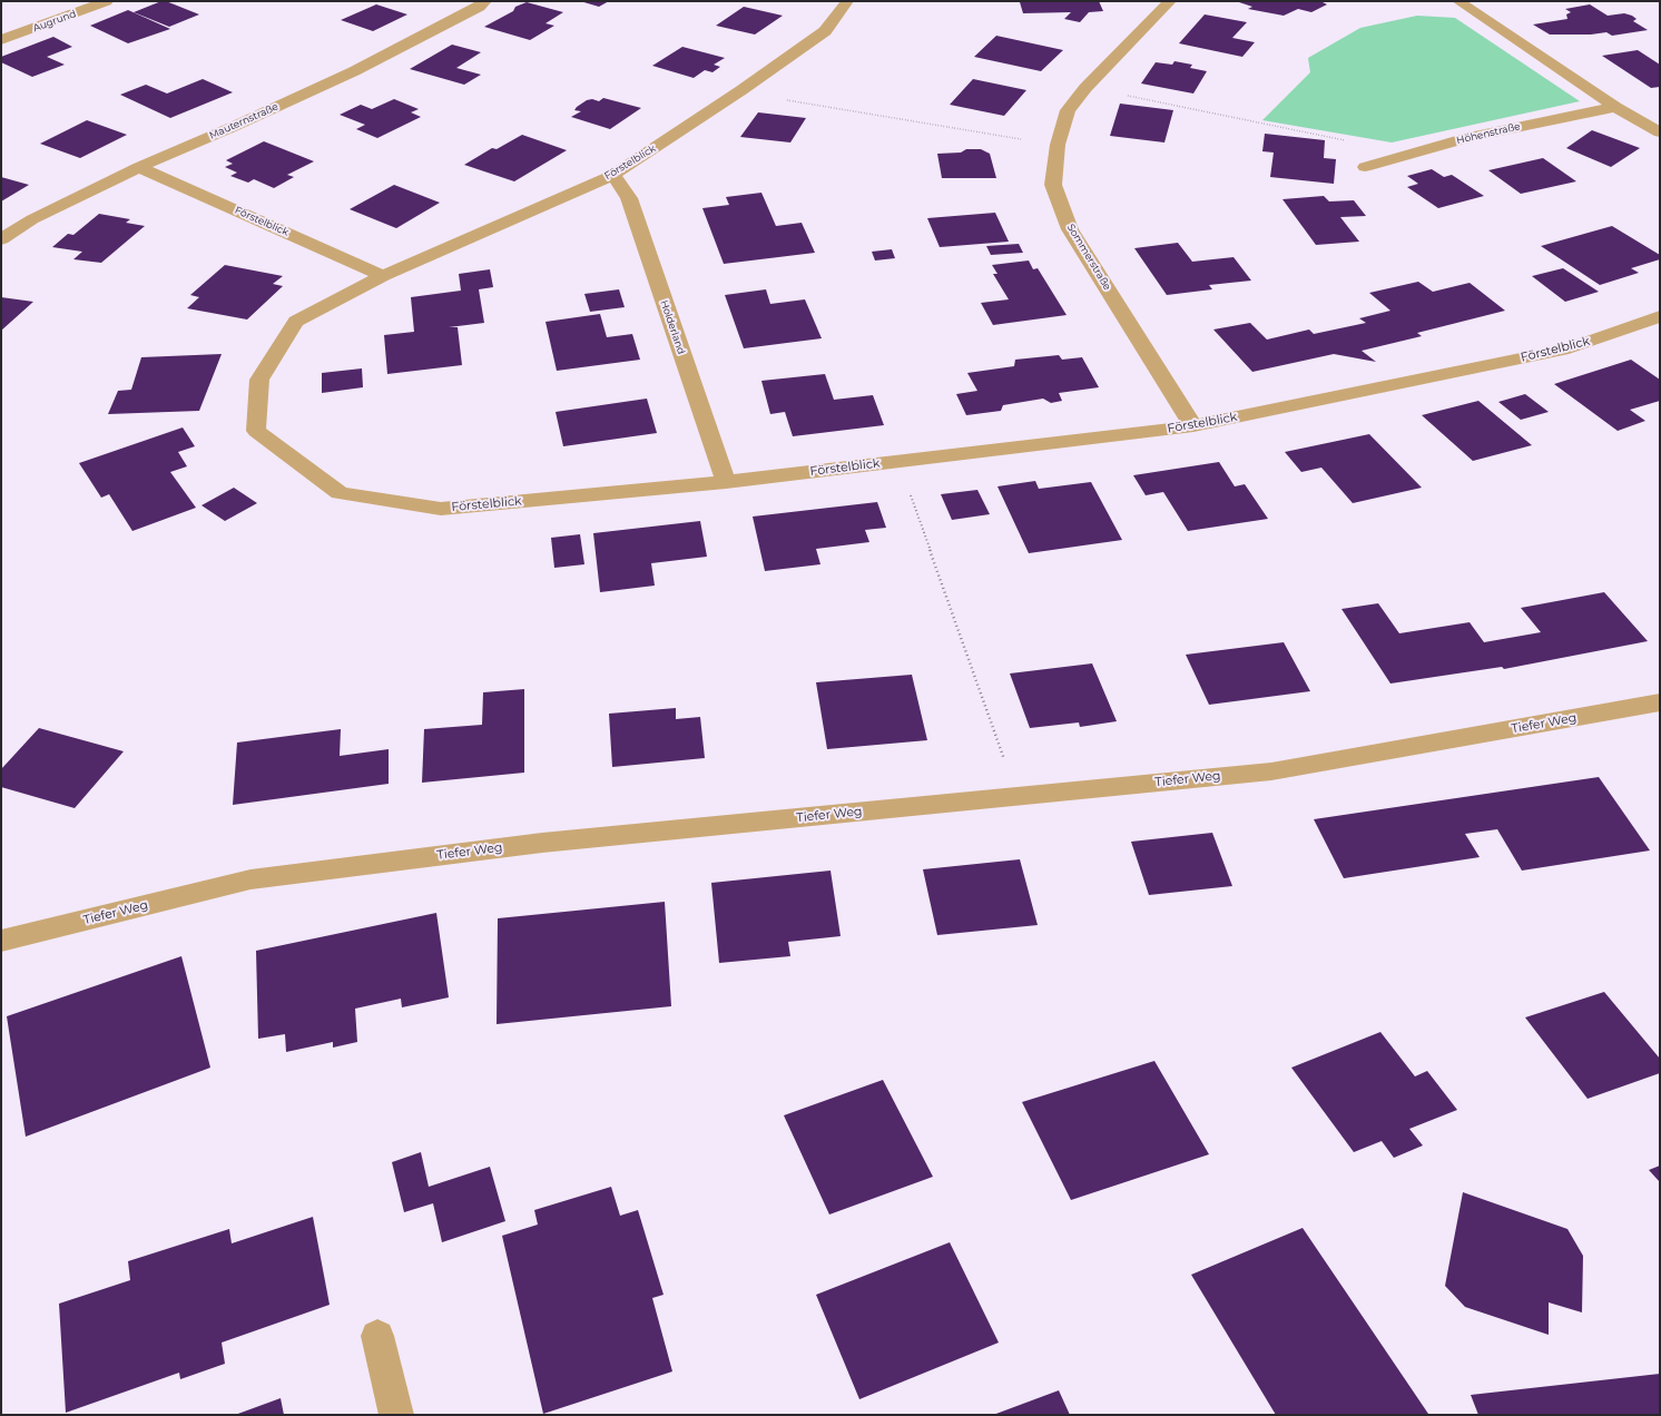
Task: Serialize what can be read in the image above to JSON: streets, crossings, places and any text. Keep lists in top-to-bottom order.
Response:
{
  "streets": {
    "street": [
      "Augrund",
      "Mauternstraße",
      "Höhenstraße",
      "Förstelblick",
      "Sommerstraße",
      "Holderland",
      "Tiefer Weg"
    ]
  },
  "crossings": [
    ["Mauternstraße", "Förstelblick"],
    ["Förstelblick", "Sommerstraße"],
    ["Förstelblick", "Holderland"]
  ]
}
